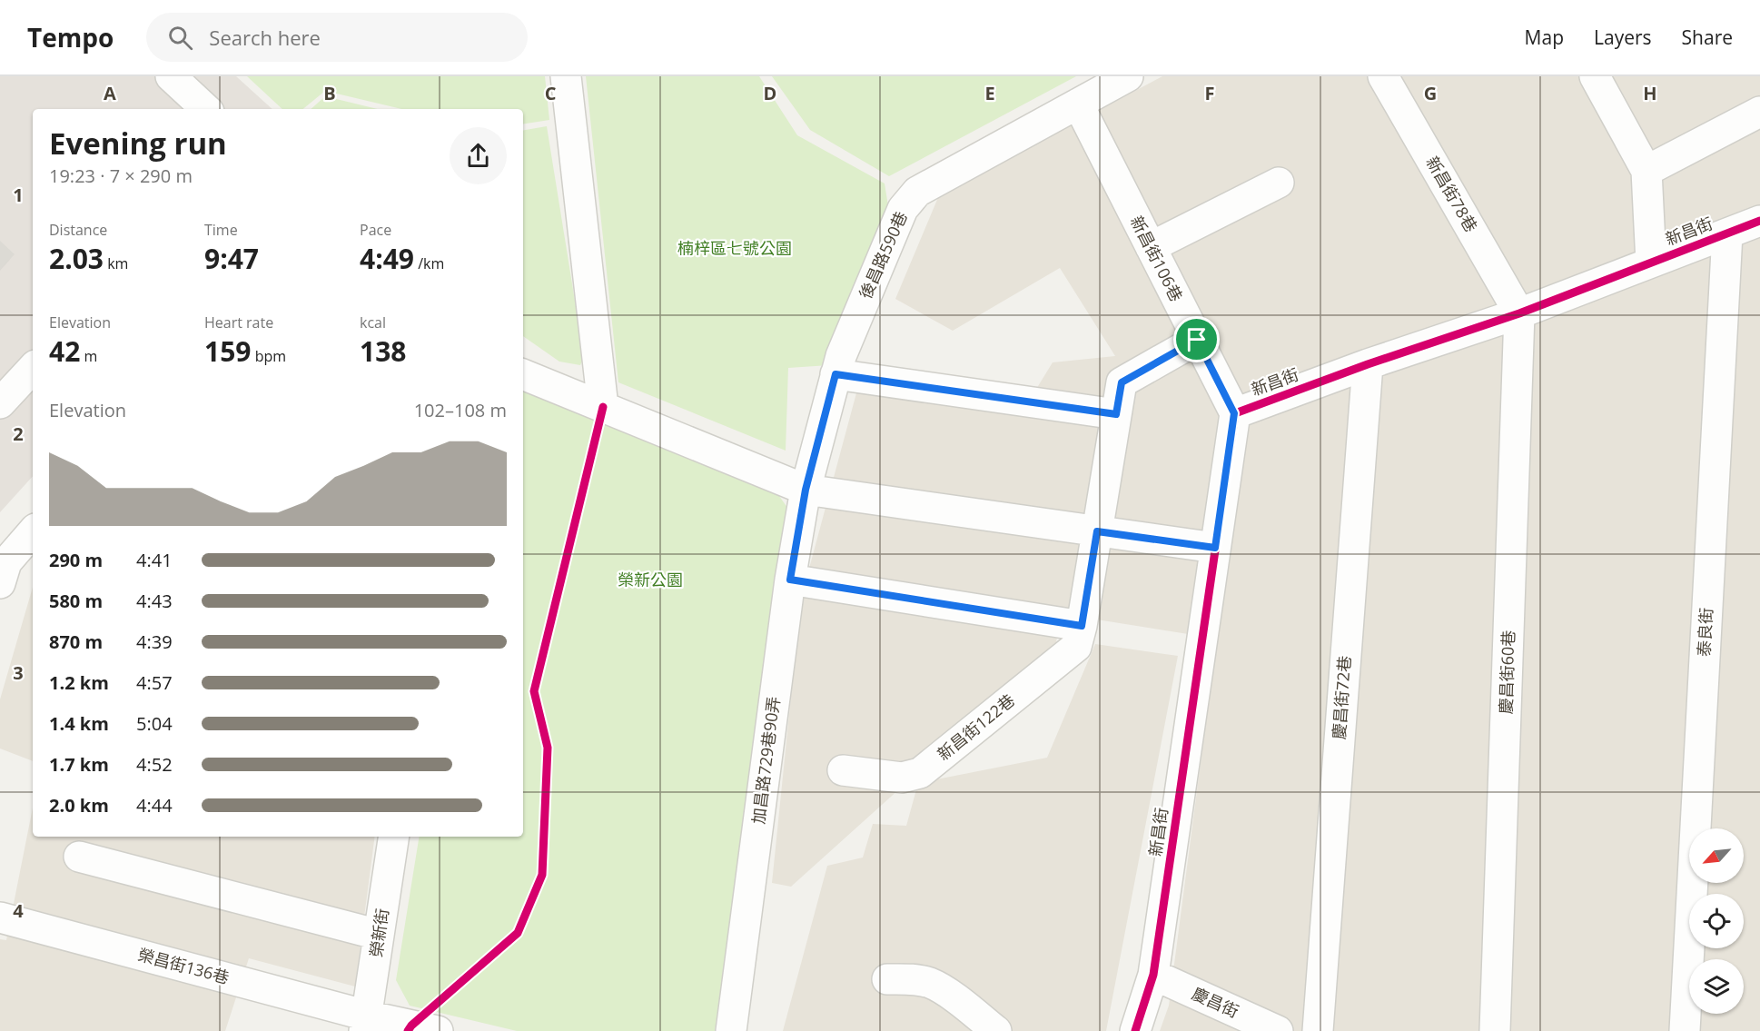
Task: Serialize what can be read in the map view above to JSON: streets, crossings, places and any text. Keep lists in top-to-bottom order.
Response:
{
  "streets": {
    "street": [
      "新昌街78巷",
      "新昌街",
      "後昌路590巷",
      "新昌街106巷",
      "泰良街",
      "慶昌街60巷",
      "慶昌街72巷",
      "新昌街122巷",
      "加昌路729巷90弄",
      "榮新街",
      "榮昌街136巷",
      "慶昌街"
    ]
  },
  "crossings": [
    ["新昌街78巷", "新昌街"],
    ["新昌街78巷", "慶昌街60巷"],
    ["新昌街", "新昌街106巷"],
    ["新昌街", "泰良街"],
    ["新昌街", "慶昌街60巷"],
    ["新昌街", "慶昌街72巷"],
    ["新昌街", "慶昌街"],
    ["後昌路590巷", "新昌街106巷"],
    ["後昌路590巷", "加昌路729巷90弄"],
    ["新昌街106巷", "新昌街122巷"],
    ["榮新街", "榮昌街136巷"]
  ],
  "parks": ["楠梓區七號公園", "榮新公園"],
  "north": "bottom left",
  "page": {
    "header": "Tempo",
    "search": "Search here",
    "nav": ["Map", "Layers", "Share"],
    "heading": ["Evening run", "19:23 · 7 × 290 m"],
    "stats": [
      ["Distance", "2.03 km"],
      ["Time", "9:47"],
      ["Pace", "4:49 /km"],
      ["Elevation", "42 m"],
      ["Heart rate", "159 bpm"],
      ["kcal", "138"]
    ],
    "chart": ["Elevation", "102–108 m"],
    "list": [
      {
        "name": "290 m",
        "note": "4:41"
      },
      {
        "name": "580 m",
        "note": "4:43"
      },
      {
        "name": "870 m",
        "note": "4:39"
      },
      {
        "name": "1.2 km",
        "note": "4:57"
      },
      {
        "name": "1.4 km",
        "note": "5:04"
      },
      {
        "name": "1.7 km",
        "note": "4:52"
      },
      {
        "name": "2.0 km",
        "note": "4:44"
      }
    ]
  },
  "grid": {
    "columns": [
      "A",
      "B",
      "C",
      "D",
      "E",
      "F",
      "G",
      "H"
    ],
    "rows": [
      "1",
      "2",
      "3",
      "4"
    ]
  }
}
